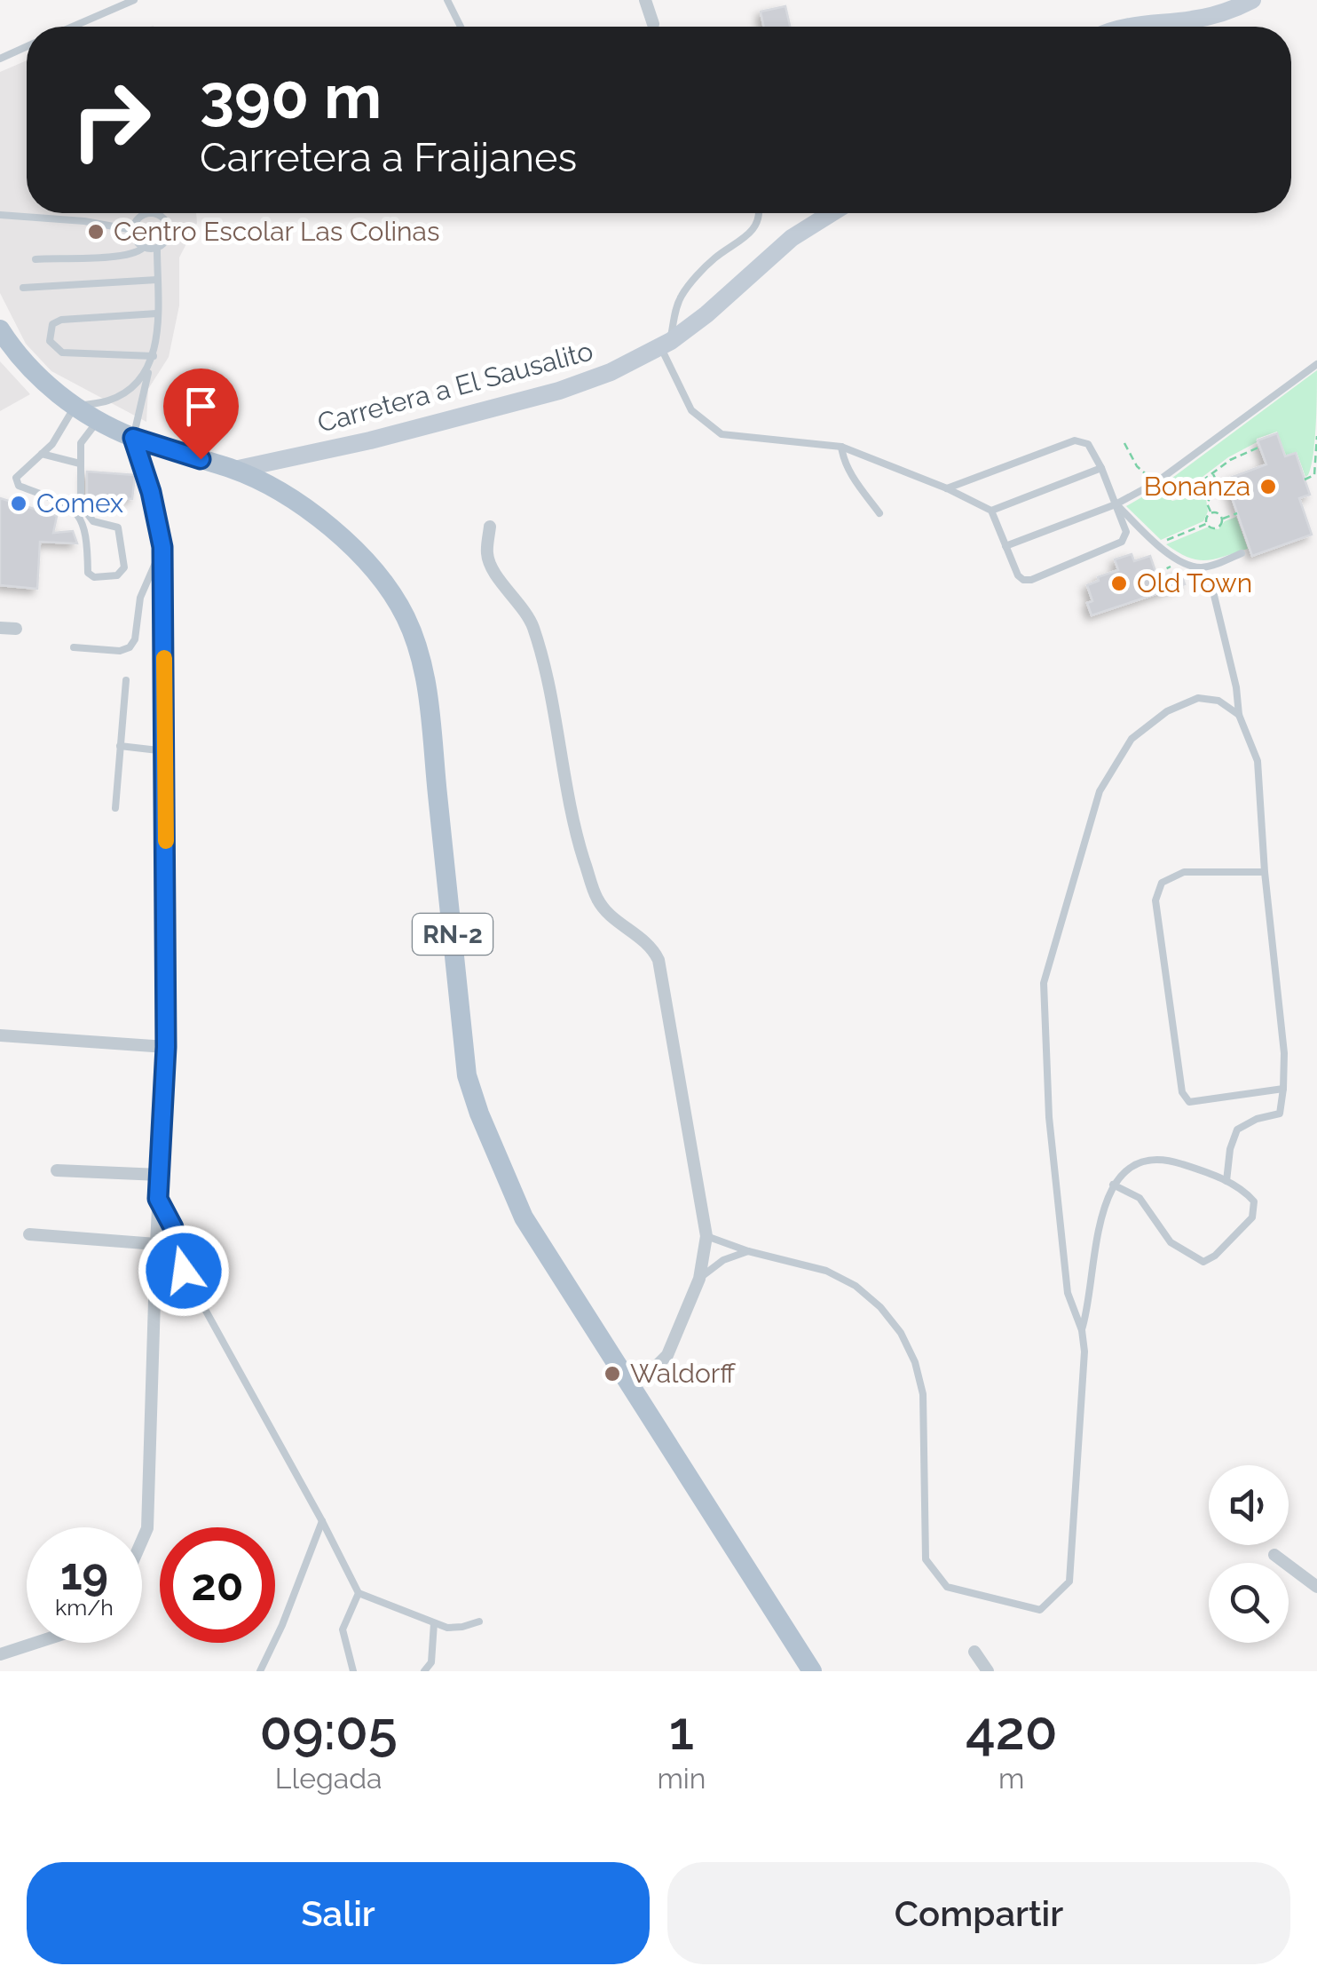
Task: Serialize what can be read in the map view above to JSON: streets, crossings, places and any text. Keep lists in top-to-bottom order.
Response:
{
  "streets": {
    "main road": ["RN-2"],
    "street": ["Carretera a El Sausalito"]
  },
  "crossings": [
    ["Carretera a El Sausalito", "RN-2"]
  ],
  "places": [
    "Centro Escolar Las Colinas",
    "Bonanza",
    "Comex",
    "Old Town",
    "Waldorff"
  ],
  "page": {
    "turn": ["390 m", "Carretera a Fraijanes"],
    "speed": "19 km/h",
    "limit": "20",
    "eta": [
      "09:05",
      "Llegada",
      "1",
      "min",
      "420",
      "m"
    ],
    "buttons": ["Salir", "Compartir"]
  }
}
